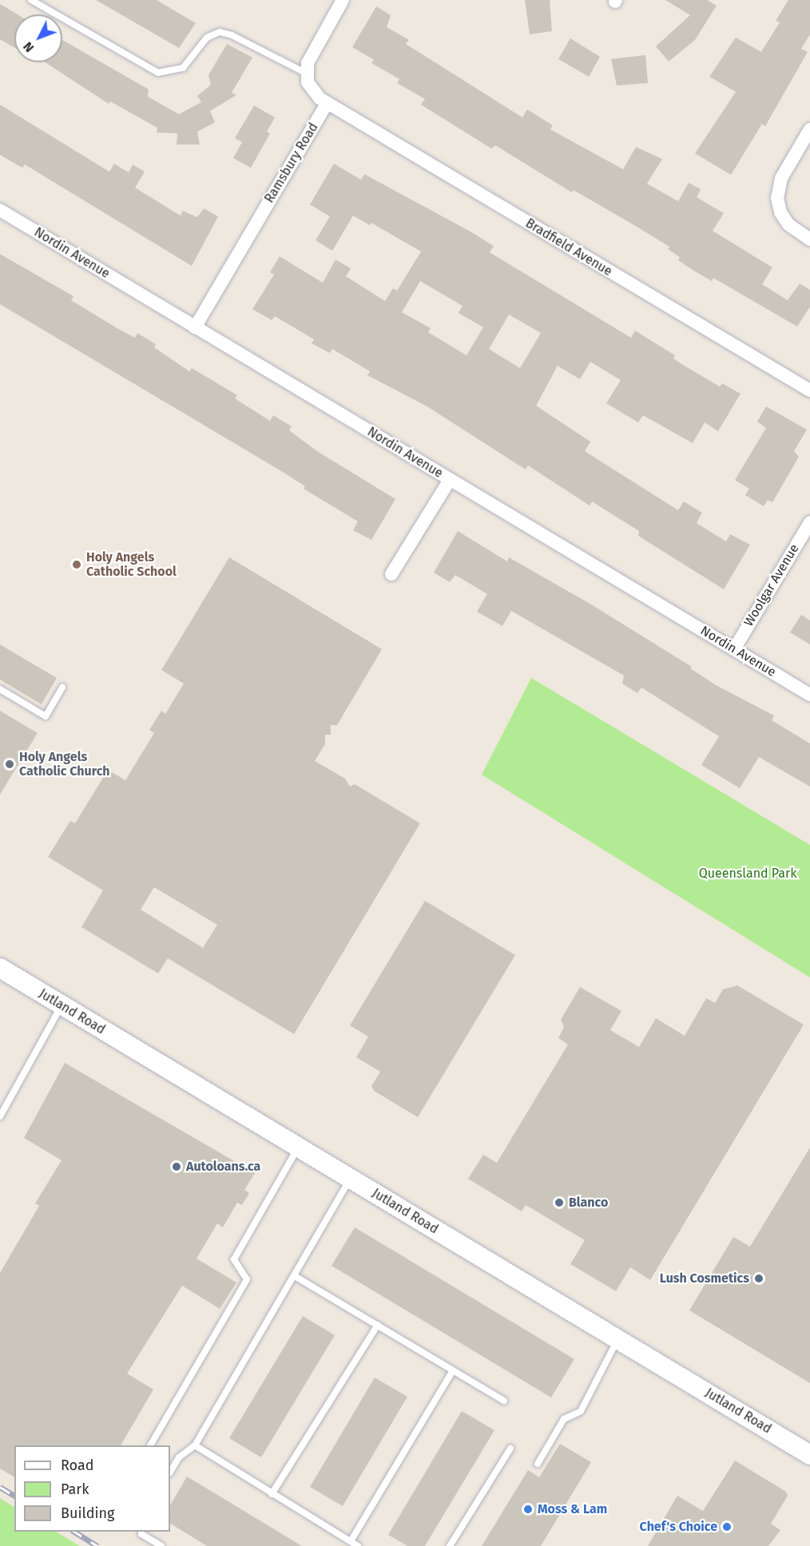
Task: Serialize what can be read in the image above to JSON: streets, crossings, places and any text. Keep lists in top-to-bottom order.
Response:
{
  "streets": {
    "street": [
      "Ramsbury Road",
      "Bradfield Avenue",
      "Nordin Avenue",
      "Woolgar Avenue",
      "Jutland Road"
    ]
  },
  "crossings": [
    ["Ramsbury Road", "Bradfield Avenue"],
    ["Ramsbury Road", "Nordin Avenue"],
    ["Nordin Avenue", "Woolgar Avenue"]
  ],
  "parks": ["Queensland Park"],
  "places": [
    "Holy Angels Catholic School",
    "Holy Angels Catholic Church",
    "Autoloans.ca",
    "Blanco",
    "Lush Cosmetics",
    "Moss & Lam",
    "Chef's Choice"
  ],
  "legend": ["Road", "Park", "Building"],
  "north": "bottom left"
}
